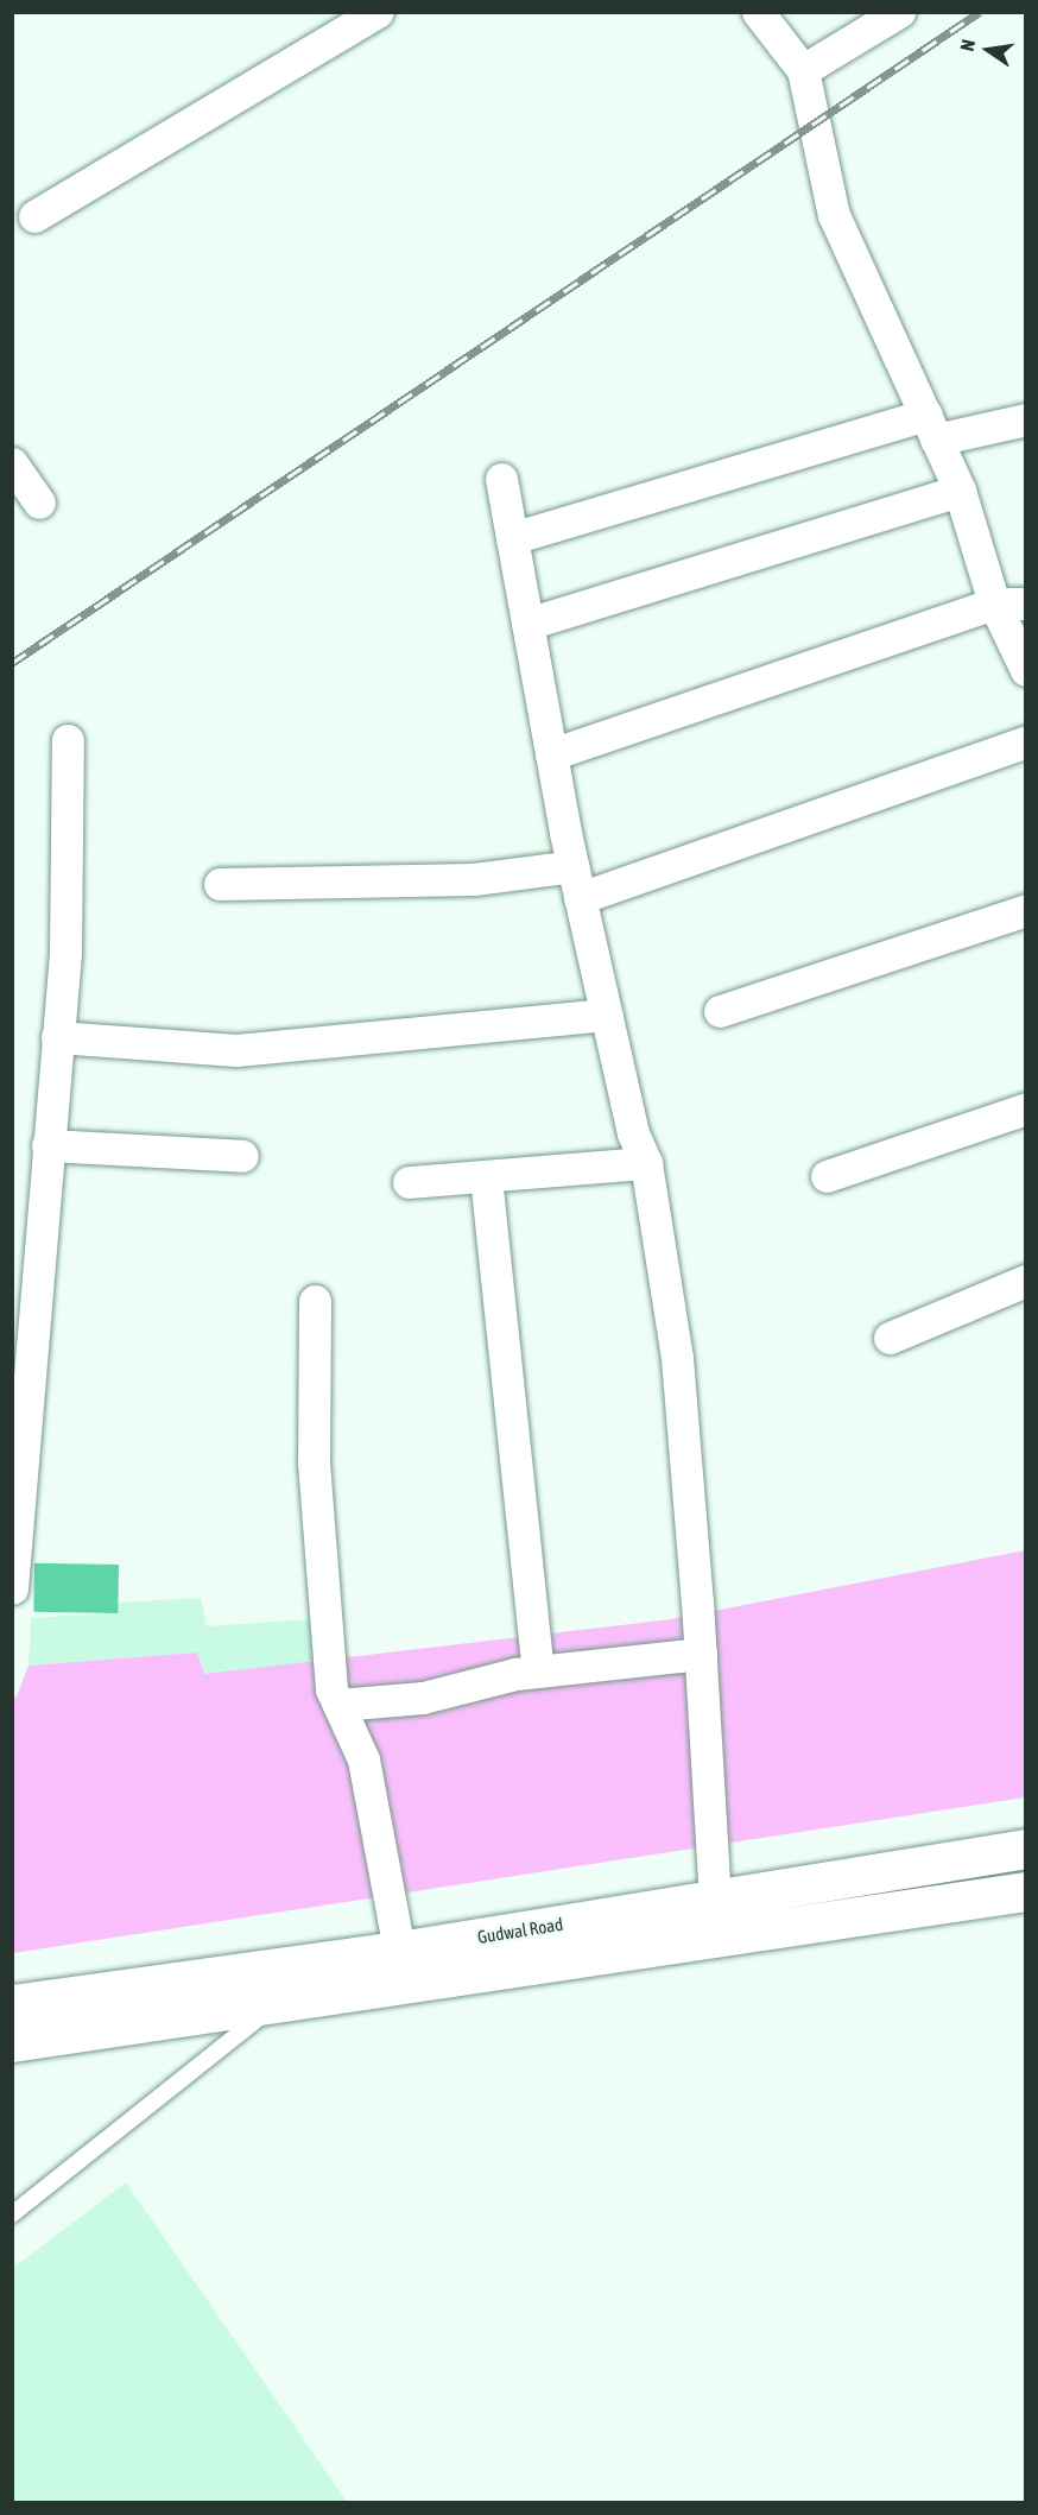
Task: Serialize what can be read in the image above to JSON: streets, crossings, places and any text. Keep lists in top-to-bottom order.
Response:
{
  "streets": {
    "main road": ["Gudwal Road"]
  },
  "north": "left"
}
